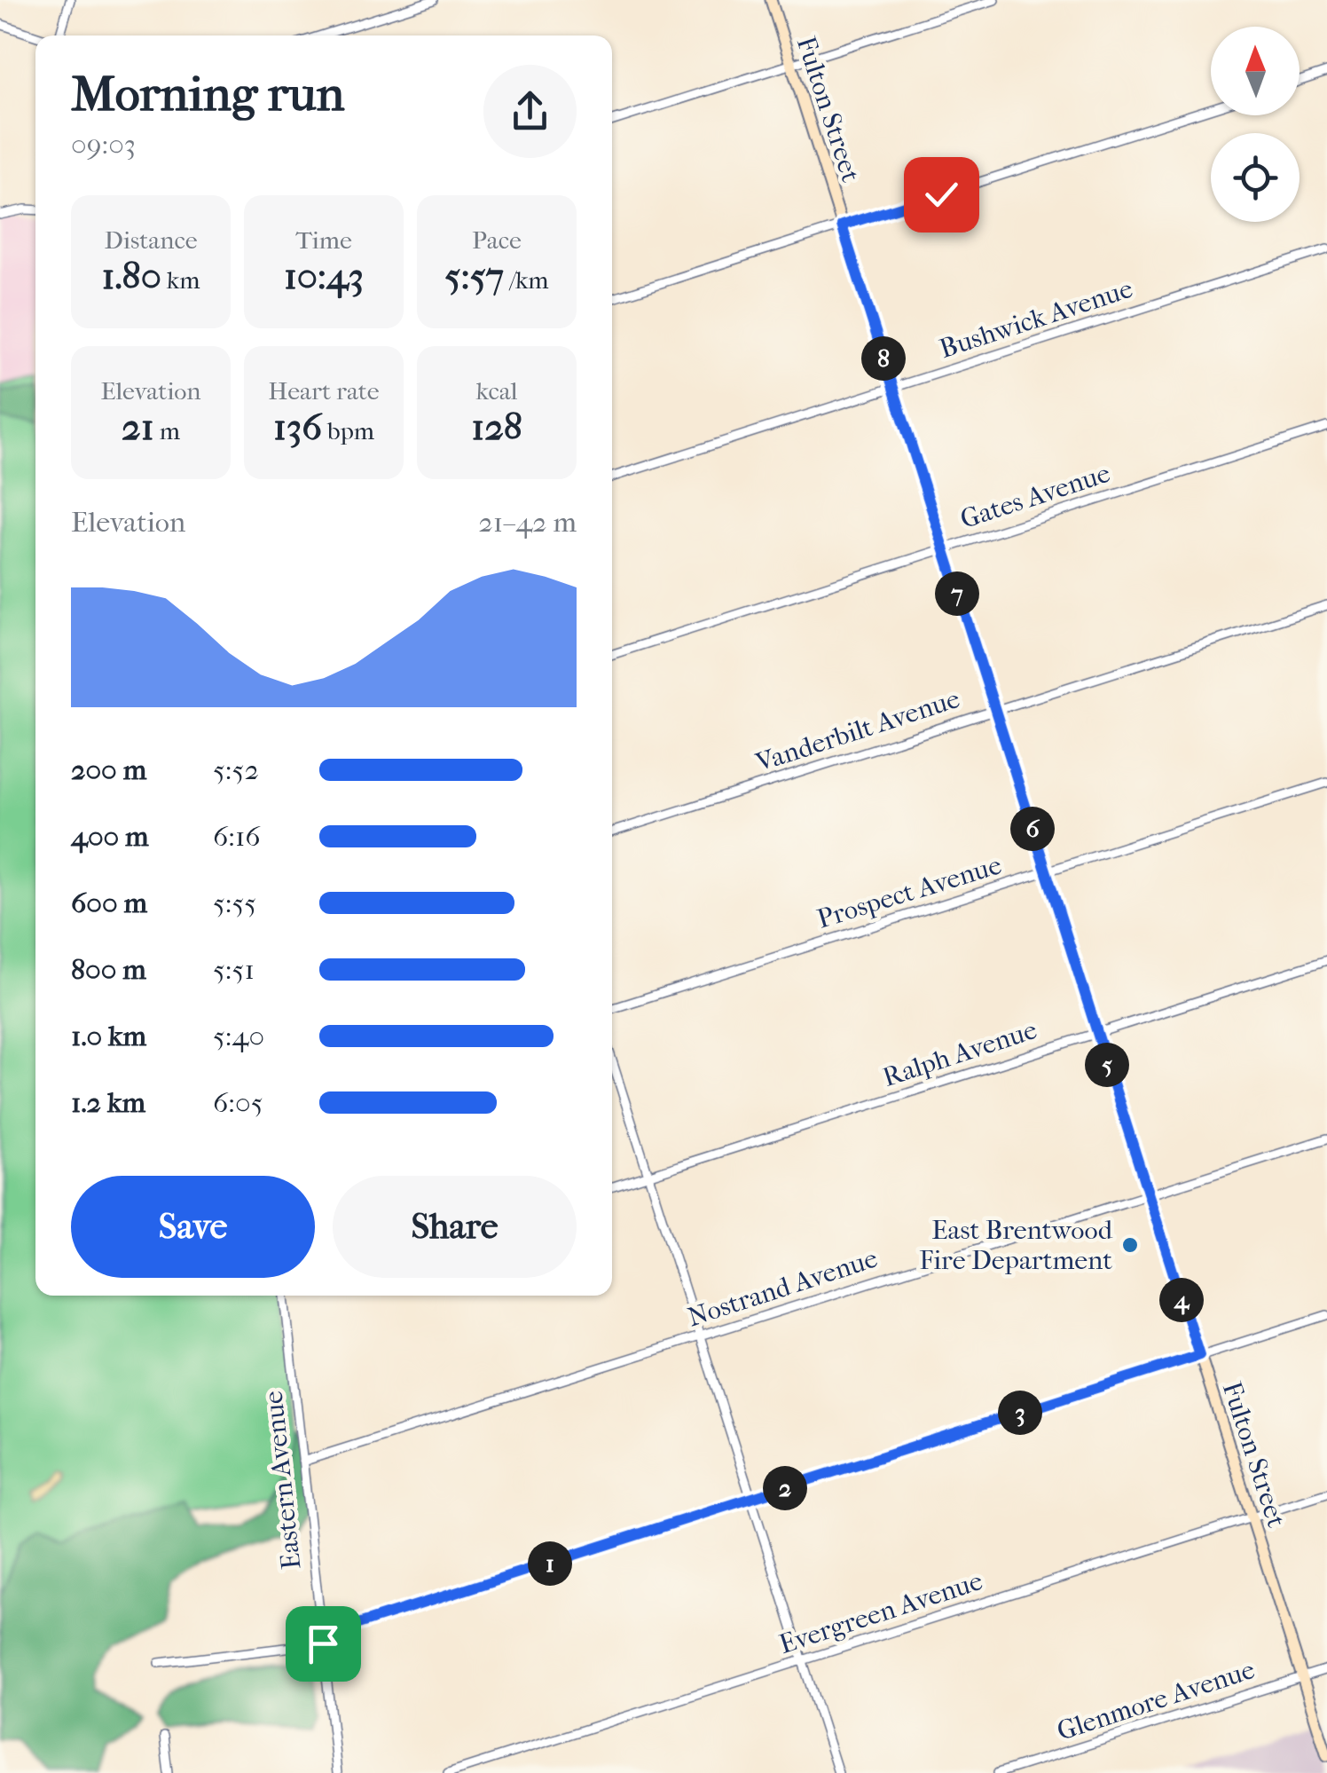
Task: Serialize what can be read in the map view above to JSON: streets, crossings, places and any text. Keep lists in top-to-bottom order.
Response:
{
  "streets": {
    "street": [
      "Fulton Street",
      "Bushwick Avenue",
      "Gates Avenue",
      "Vanderbilt Avenue",
      "Prospect Avenue",
      "Ralph Avenue",
      "Nostrand Avenue",
      "Eastern Avenue",
      "Evergreen Avenue",
      "Glenmore Avenue"
    ]
  },
  "crossings": [
    ["Fulton Street", "Bushwick Avenue"],
    ["Fulton Street", "Gates Avenue"],
    ["Fulton Street", "Vanderbilt Avenue"],
    ["Fulton Street", "Prospect Avenue"],
    ["Fulton Street", "Ralph Avenue"],
    ["Fulton Street", "Nostrand Avenue"],
    ["Fulton Street", "Evergreen Avenue"],
    ["Fulton Street", "Glenmore Avenue"],
    ["Nostrand Avenue", "Eastern Avenue"]
  ],
  "places": ["East Brentwood Fire Department"],
  "north": "top",
  "page": {
    "heading": ["Morning run", "09:03"],
    "stats": [
      ["Distance", "1.80 km"],
      ["Time", "10:43"],
      ["Pace", "5:57 /km"],
      ["Elevation", "21 m"],
      ["Heart rate", "136 bpm"],
      ["kcal", "128"]
    ],
    "pins": [
      "8",
      "7",
      "6",
      "5",
      "4",
      "3",
      "2",
      "1"
    ],
    "chart": ["Elevation", "21–42 m"],
    "list": [
      {
        "name": "200 m",
        "note": "5:52"
      },
      {
        "name": "400 m",
        "note": "6:16"
      },
      {
        "name": "600 m",
        "note": "5:55"
      },
      {
        "name": "800 m",
        "note": "5:51"
      },
      {
        "name": "1.0 km",
        "note": "5:40"
      },
      {
        "name": "1.2 km",
        "note": "6:05"
      }
    ],
    "buttons": ["Save", "Share"]
  }
}
